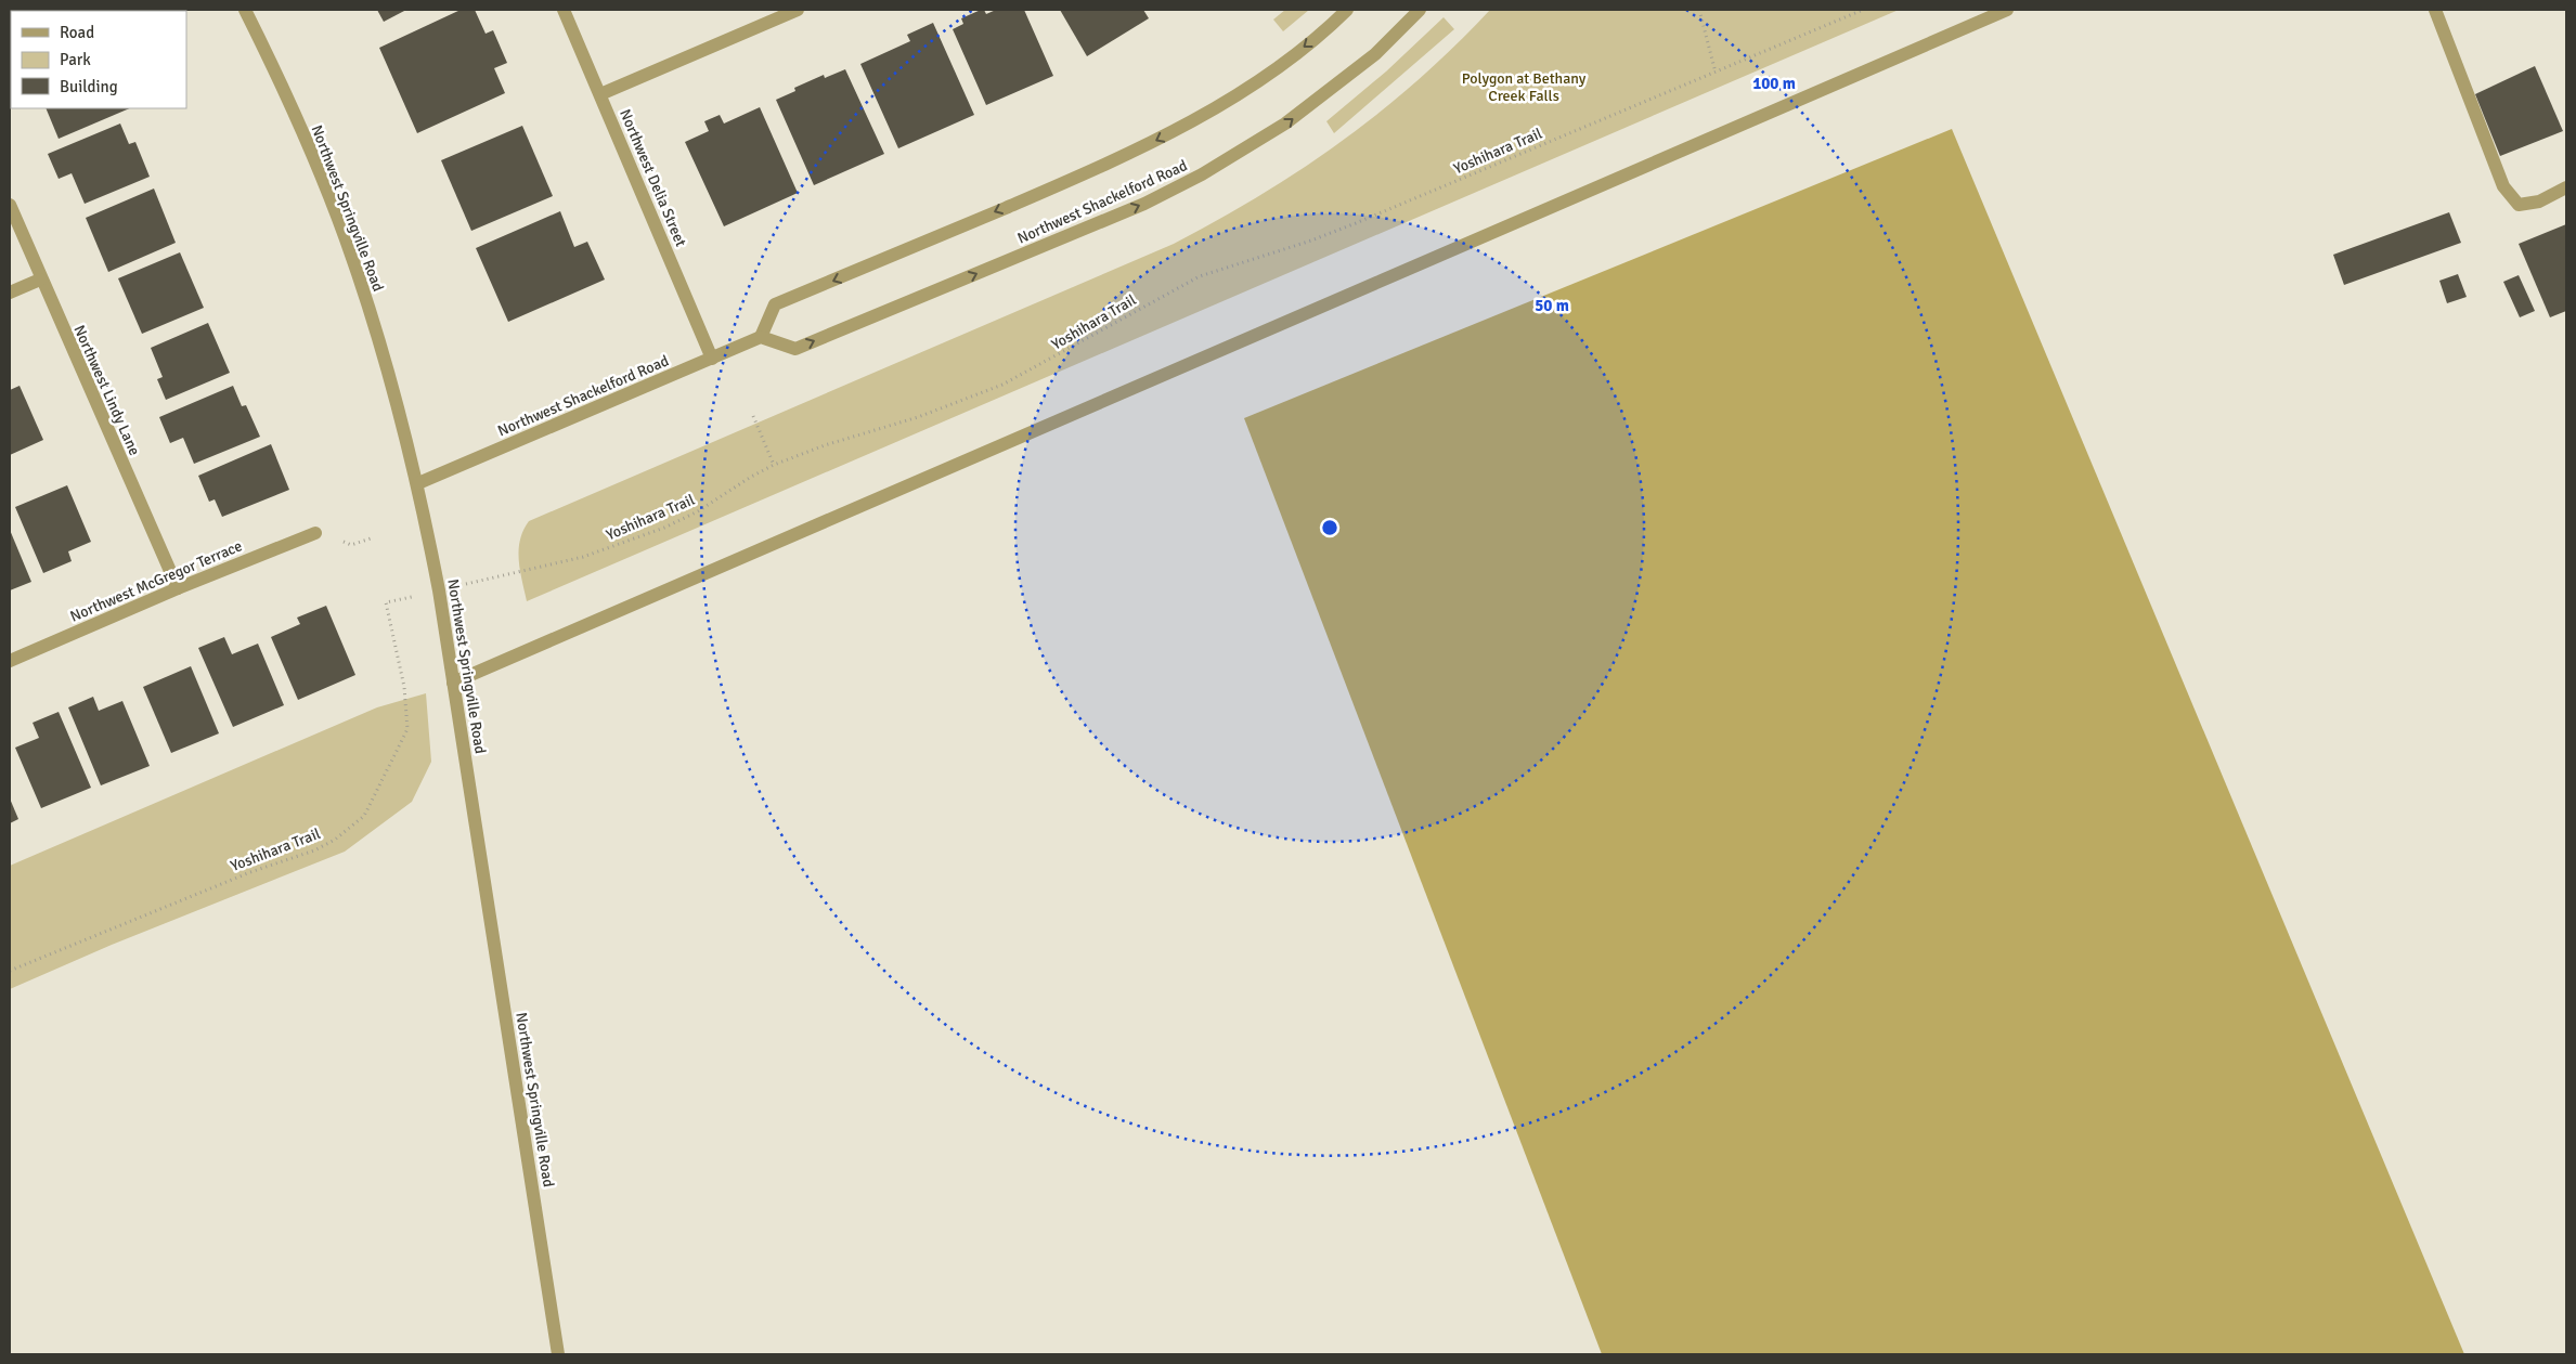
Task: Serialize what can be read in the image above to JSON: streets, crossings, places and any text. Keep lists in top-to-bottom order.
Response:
{
  "streets": {
    "street": [
      "Northwest Delia Street",
      "Northwest Shackelford Road",
      "Northwest Springville Road",
      "Northwest Lindy Lane",
      "Northwest McGregor Terrace"
    ],
    "path": ["Yoshihara Trail"]
  },
  "crossings": [
    ["Northwest Delia Street", "Northwest Shackelford Road"],
    ["Northwest Shackelford Road", "Northwest Springville Road"],
    ["Northwest Lindy Lane", "Northwest McGregor Terrace"]
  ],
  "parks": ["Polygon at Bethany Creek Falls"],
  "legend": ["Road", "Park", "Building"],
  "rings": ["100 m", "50 m"]
}
